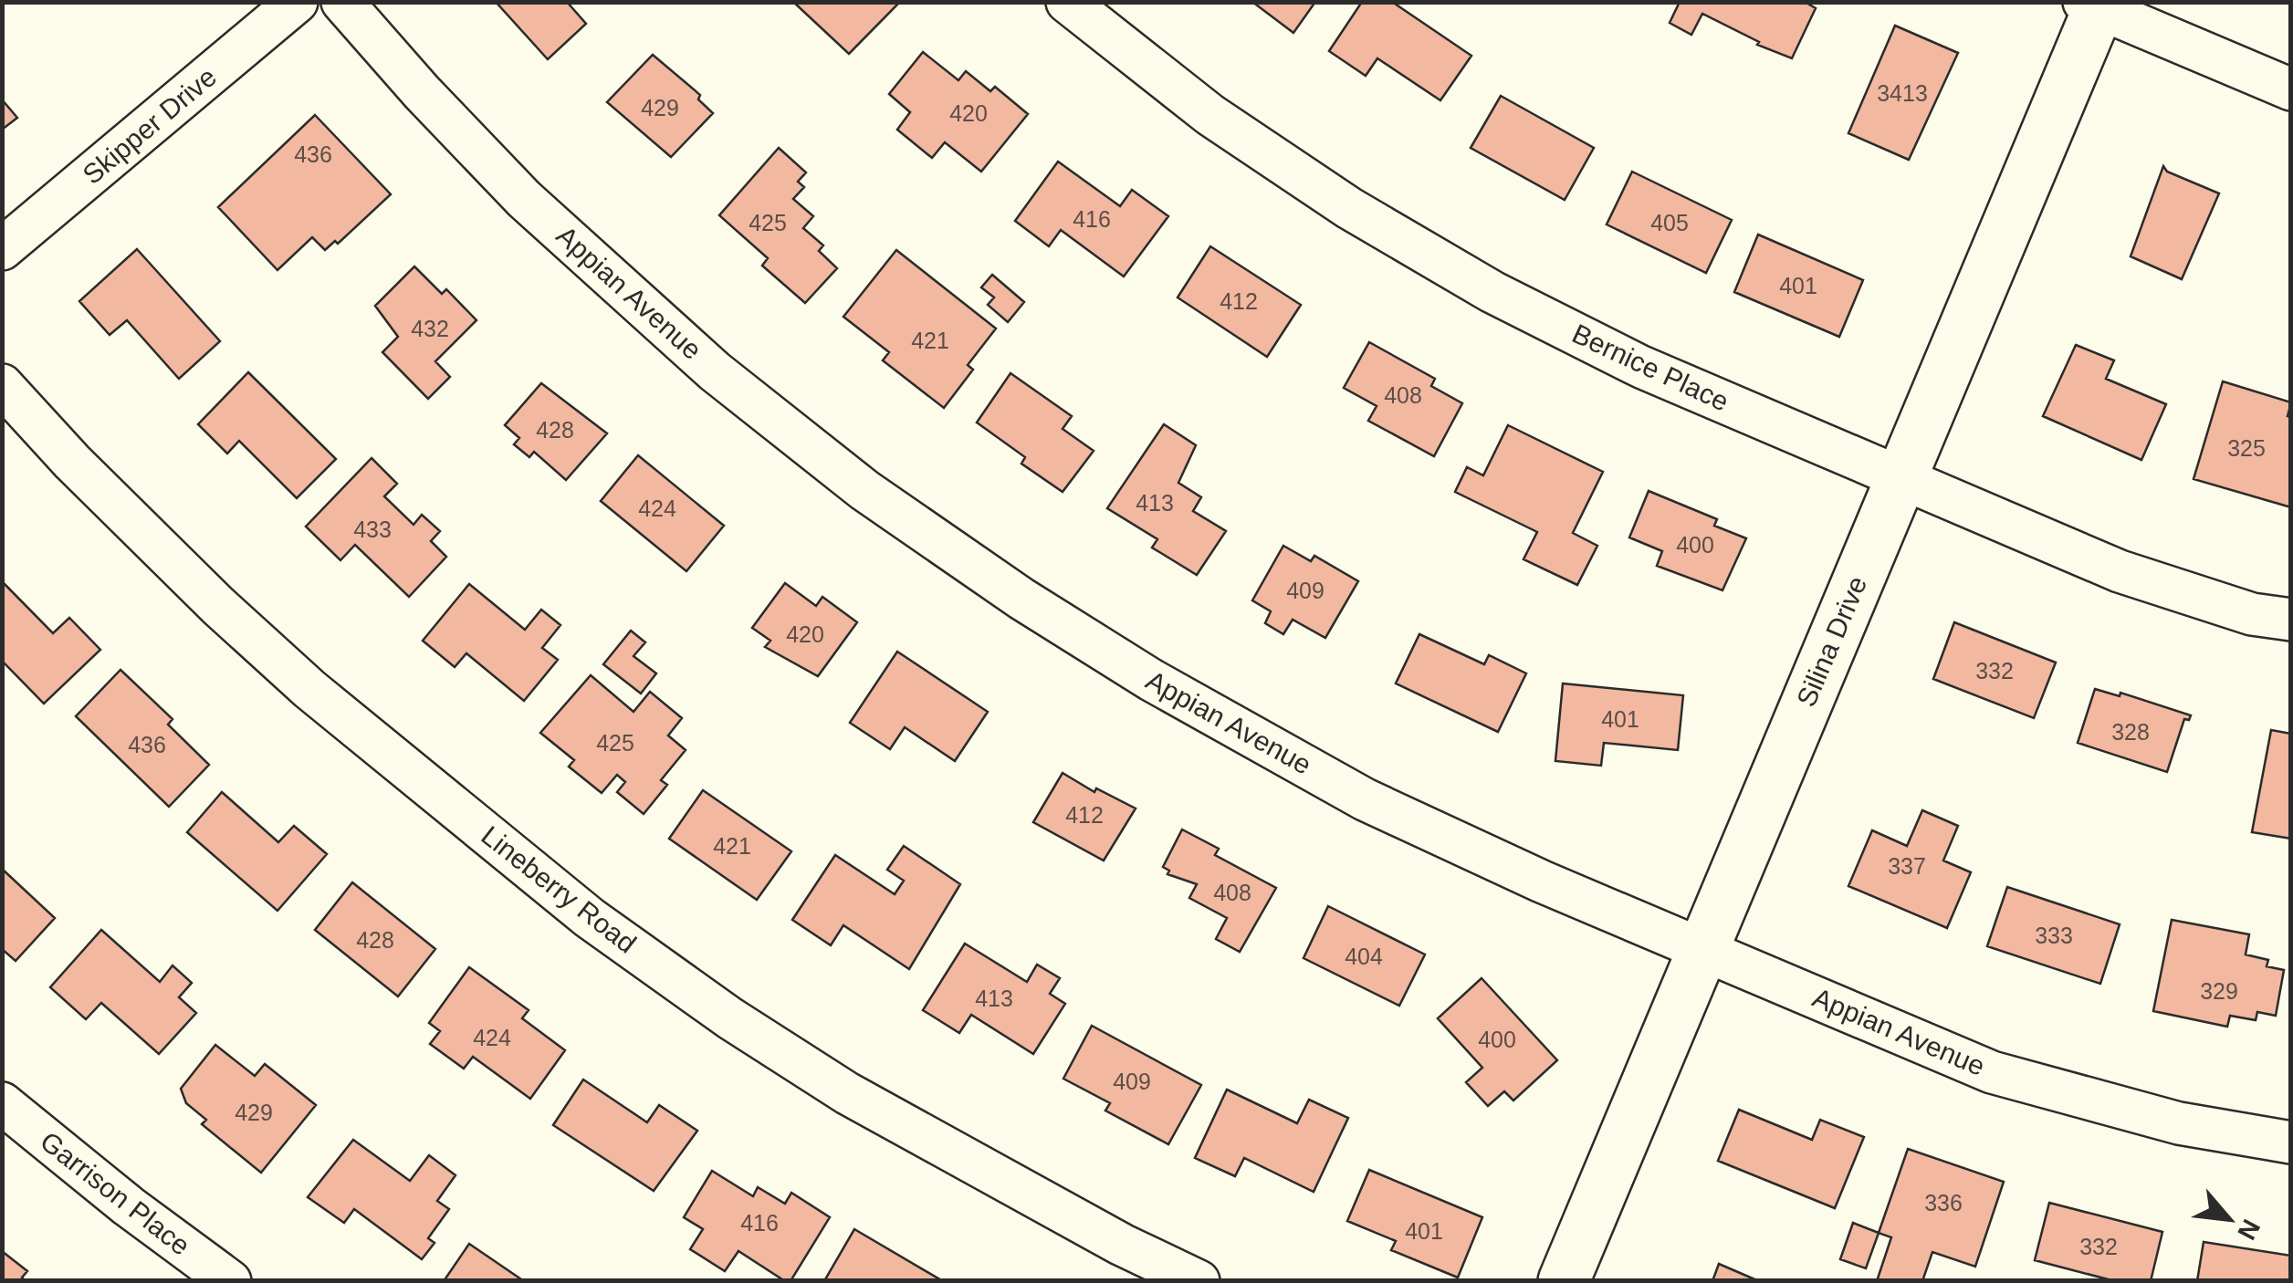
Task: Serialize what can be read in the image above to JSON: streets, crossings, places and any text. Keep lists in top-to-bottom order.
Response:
{
  "streets": {
    "street": [
      "Skipper Drive",
      "Appian Avenue",
      "Bernice Place",
      "Silina Drive",
      "Lineberry Road",
      "Garrison Place"
    ]
  },
  "crossings": [
    ["Appian Avenue", "Silina Drive"],
    ["Bernice Place", "Silina Drive"]
  ],
  "house_numbers": [
    "3413",
    "429",
    "420",
    "436",
    "416",
    "425",
    "405",
    "401",
    "412",
    "432",
    "421",
    "408",
    "428",
    "325",
    "413",
    "424",
    "433",
    "400",
    "409",
    "420",
    "332",
    "401",
    "328",
    "425",
    "436",
    "412",
    "421",
    "337",
    "408",
    "333",
    "428",
    "404",
    "329",
    "413",
    "424",
    "400",
    "409",
    "429",
    "336",
    "416",
    "401",
    "332"
  ],
  "north": "bottom right"
}
